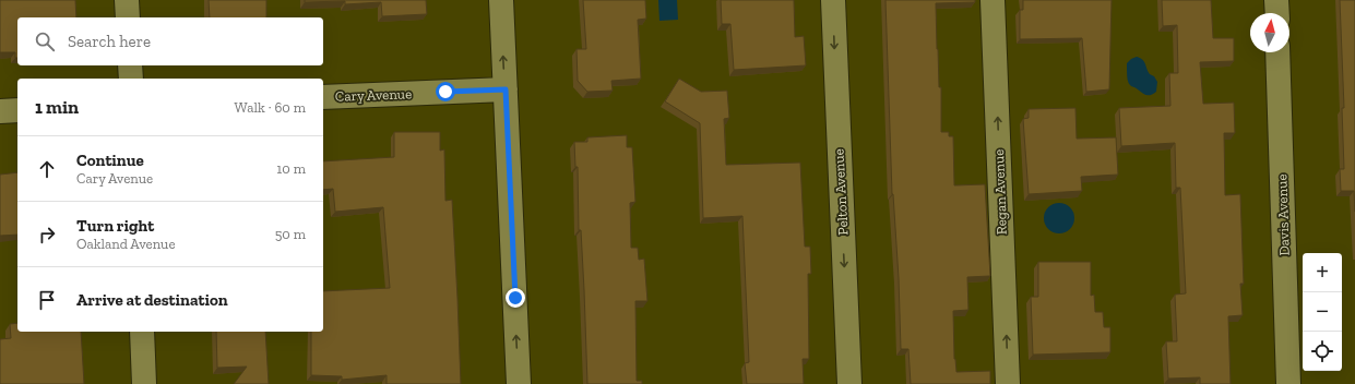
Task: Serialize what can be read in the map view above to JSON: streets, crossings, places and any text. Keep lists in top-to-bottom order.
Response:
{
  "streets": {
    "street": [
      "Cary Avenue",
      "Pelton Avenue",
      "Regan Avenue",
      "Davis Avenue"
    ]
  },
  "one_way": ["Pelton Avenue", "Regan Avenue"],
  "north": "top",
  "page": {
    "search": "Search here",
    "heading": ["1 min", "Walk · 60 m"],
    "list": [
      ["Continue", "Cary Avenue", "10 m"],
      ["Turn right", "Oakland Avenue", "50 m"],
      "Arrive at destination"
    ],
    "map_buttons": ["+", "−"]
  }
}
